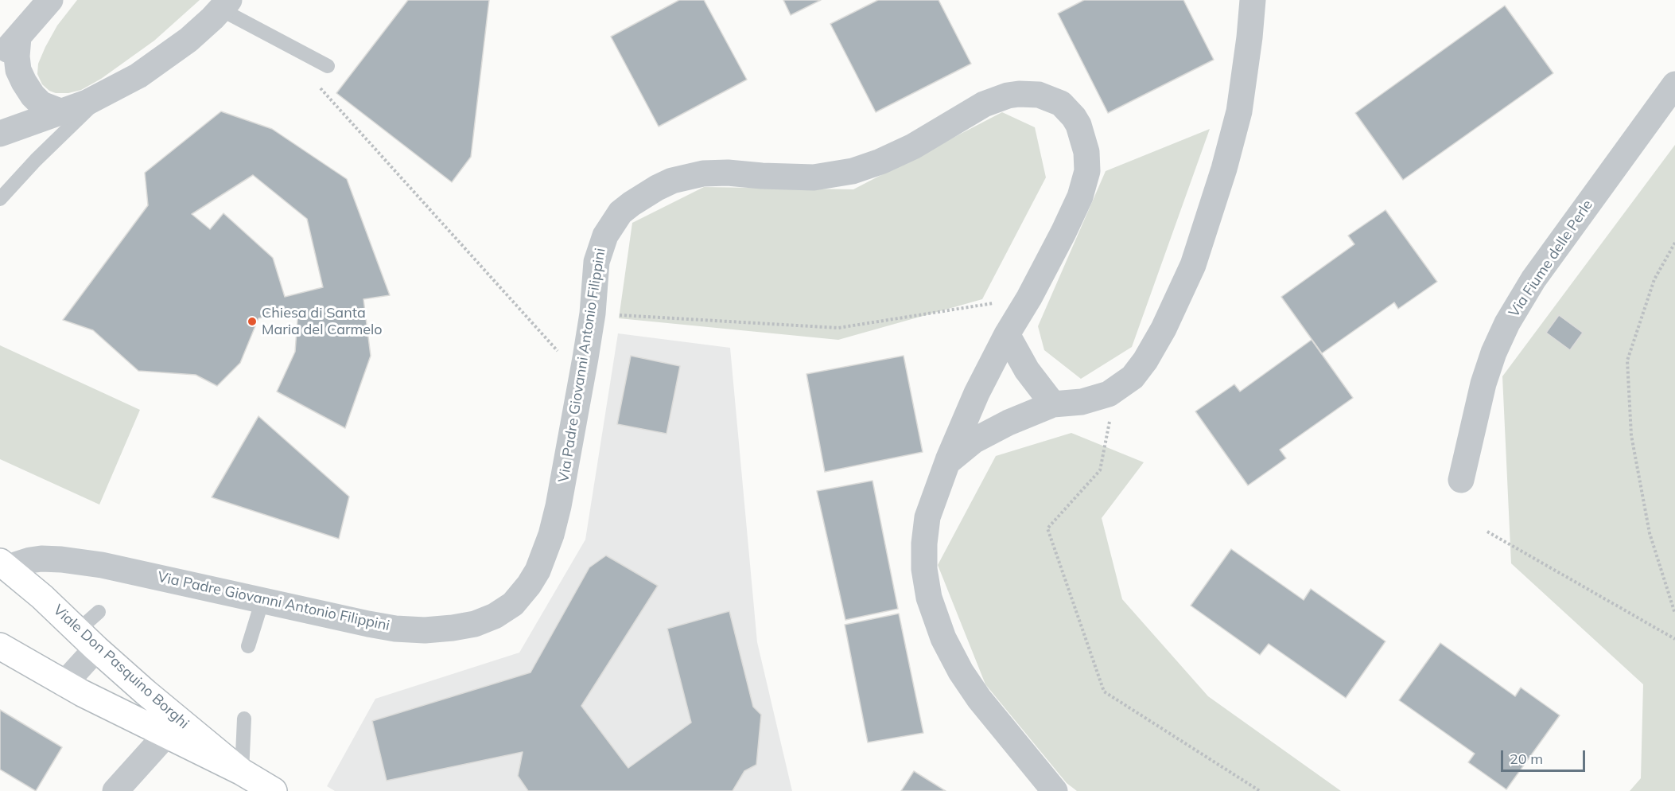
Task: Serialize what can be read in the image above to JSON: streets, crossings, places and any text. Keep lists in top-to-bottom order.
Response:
{
  "streets": {
    "street": ["Via Fiume delle Perle", "Via Padre Giovanni Antonio Filippini", "Viale Don Pasquino Borghi"]
  },
  "crossings": [
    ["Via Padre Giovanni Antonio Filippini", "Viale Don Pasquino Borghi"]
  ],
  "places": ["Chiesa di Santa Maria del Carmelo"],
  "scale_bar": "20 m"
}
